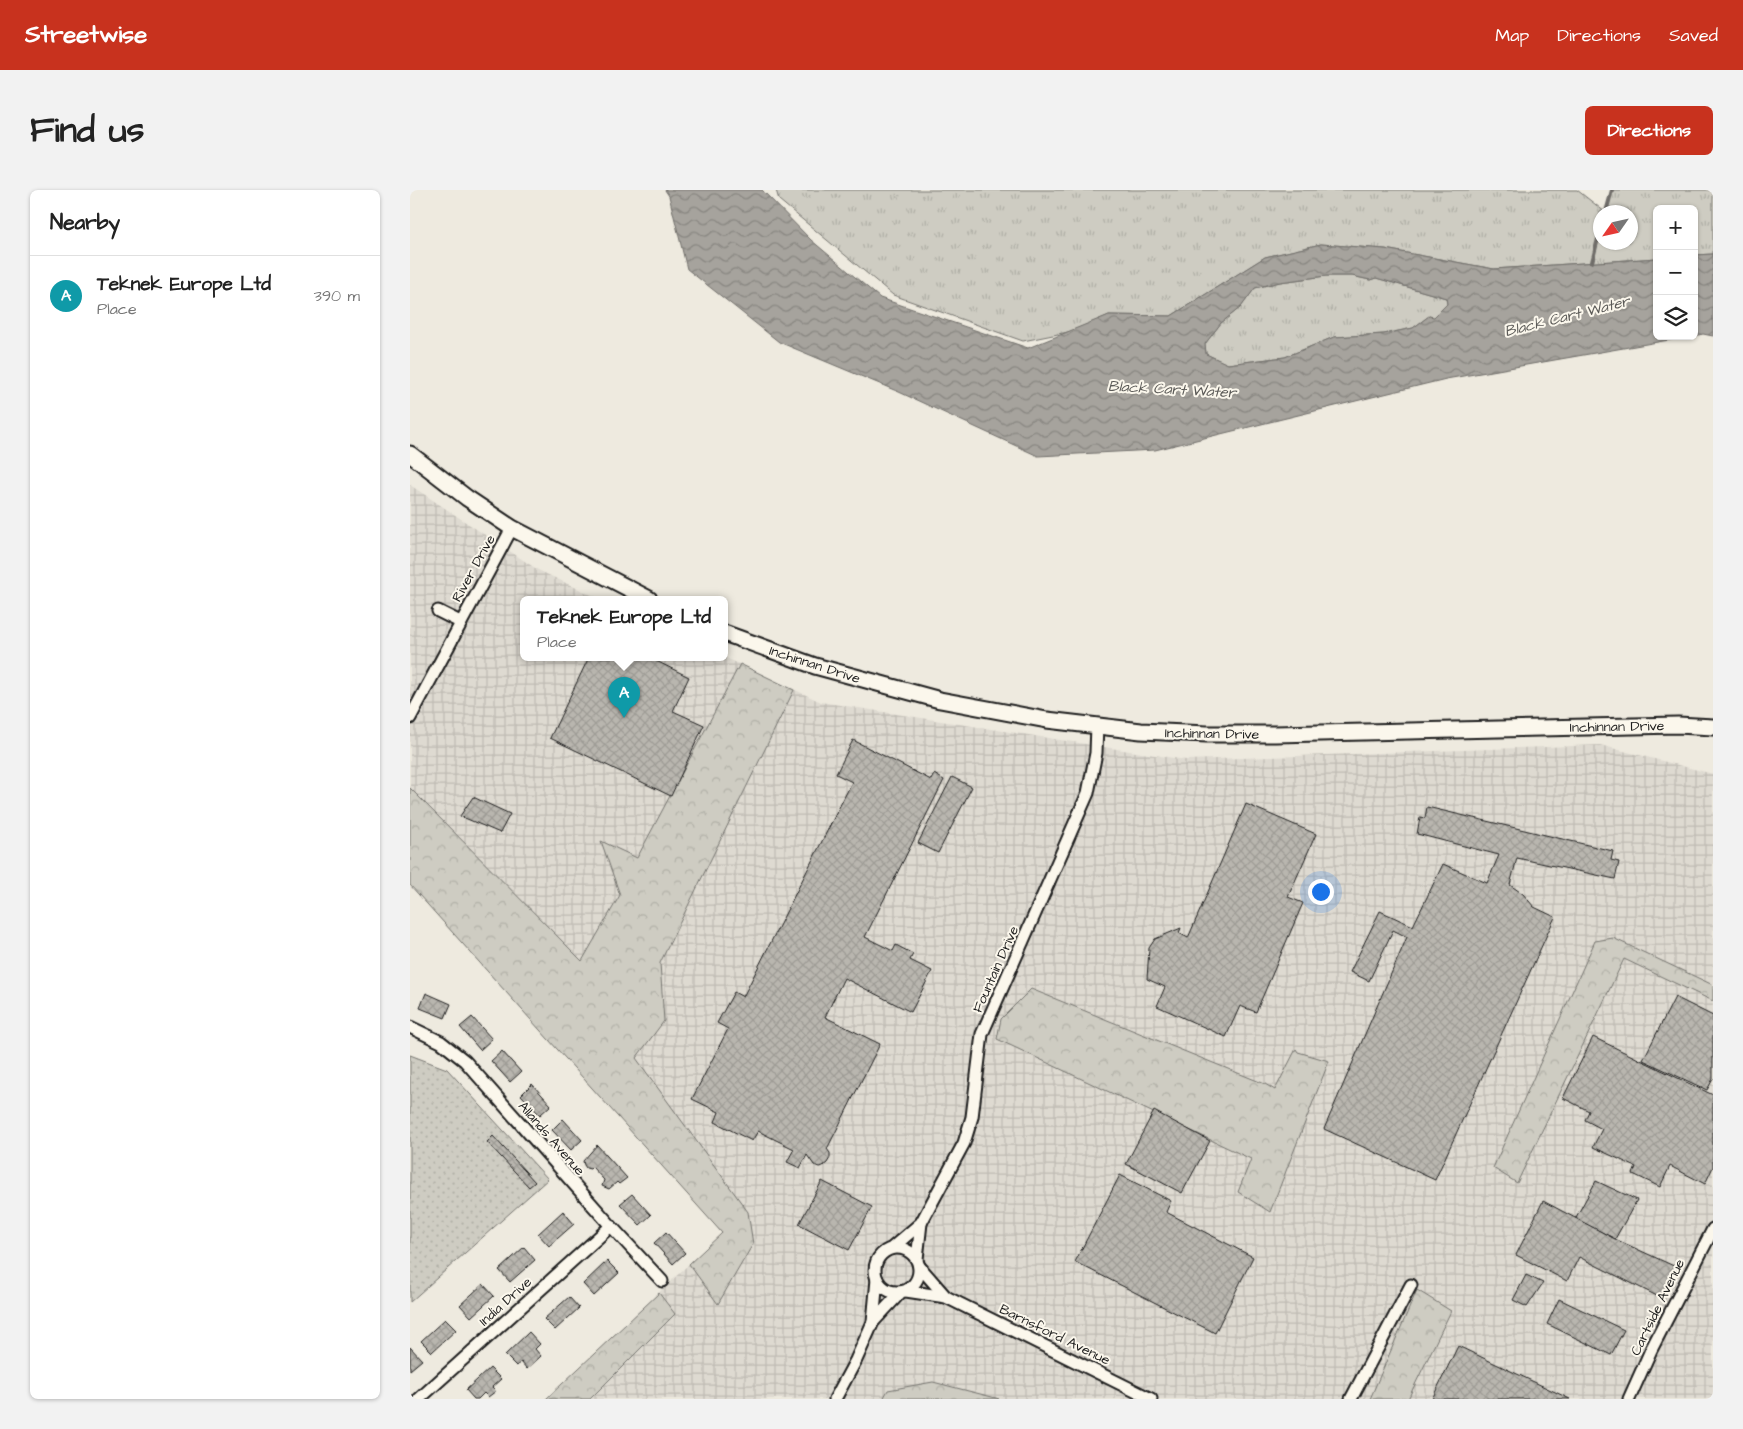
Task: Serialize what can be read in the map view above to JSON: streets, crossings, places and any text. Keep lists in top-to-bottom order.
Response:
{
  "streets": {
    "street": [
      "River Drive",
      "Inchinnan Drive",
      "Fountain Drive",
      "Allands Avenue",
      "India Drive",
      "Cartside Avenue",
      "Barnsford Avenue"
    ]
  },
  "crossings": [
    ["Inchinnan Drive", "Fountain Drive"],
    ["Fountain Drive", "Barnsford Avenue"],
    ["Allands Avenue", "India Drive"]
  ],
  "water": ["Black Cart Water"],
  "north": "bottom left",
  "page": {
    "header": "Streetwise",
    "nav": ["Map", "Directions", "Saved"],
    "title": "Find us",
    "buttons": "Directions",
    "heading": "Nearby",
    "map_buttons": ["+", "−"],
    "list": [
      {
        "mark": "A",
        "name": "Teknek Europe Ltd",
        "note": "Place",
        "value": "390 m"
      }
    ],
    "popup": ["Teknek Europe Ltd", "Place"],
    "pins": "A"
  }
}
